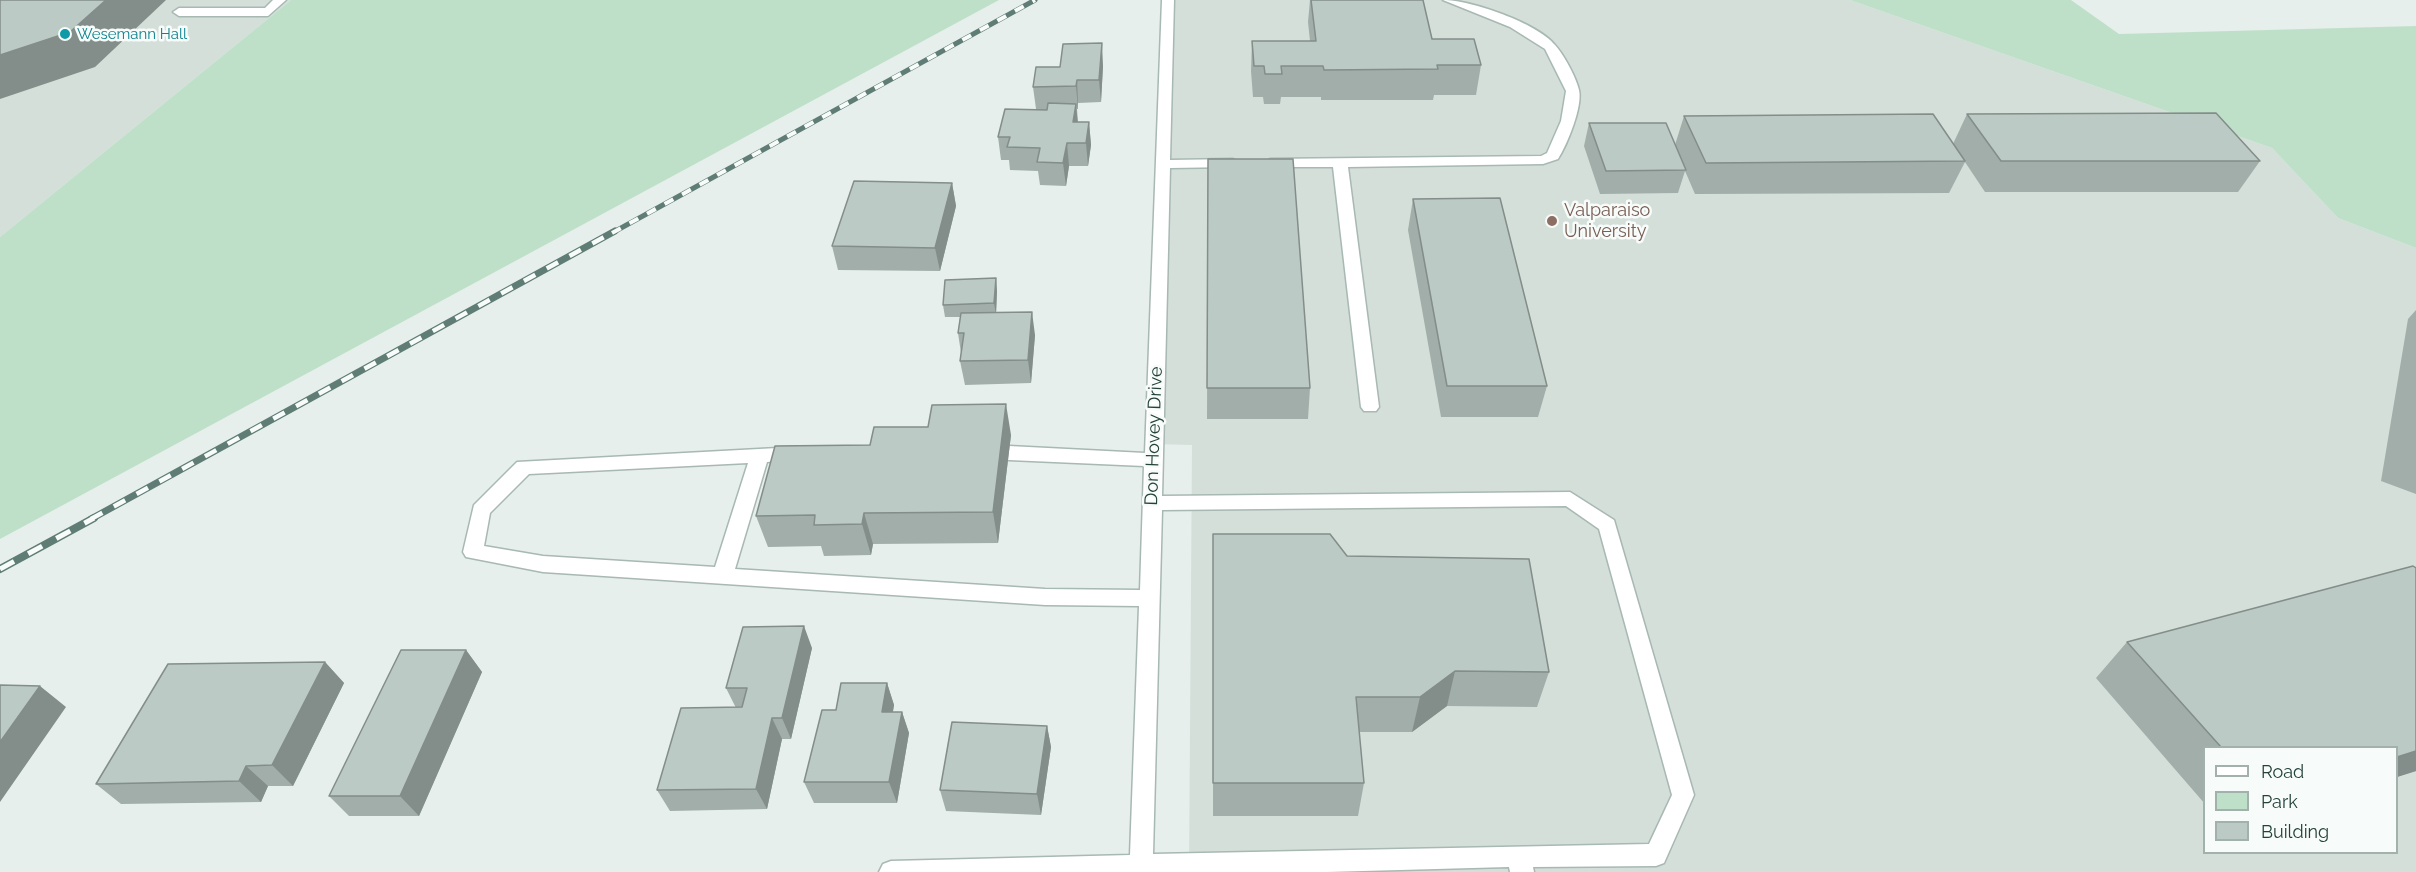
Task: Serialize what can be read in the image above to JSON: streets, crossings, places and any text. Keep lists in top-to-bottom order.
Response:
{
  "streets": {
    "street": ["Don Hovey Drive"]
  },
  "places": ["Wesemann Hall", "Valparaiso University"],
  "legend": ["Road", "Park", "Building"]
}
